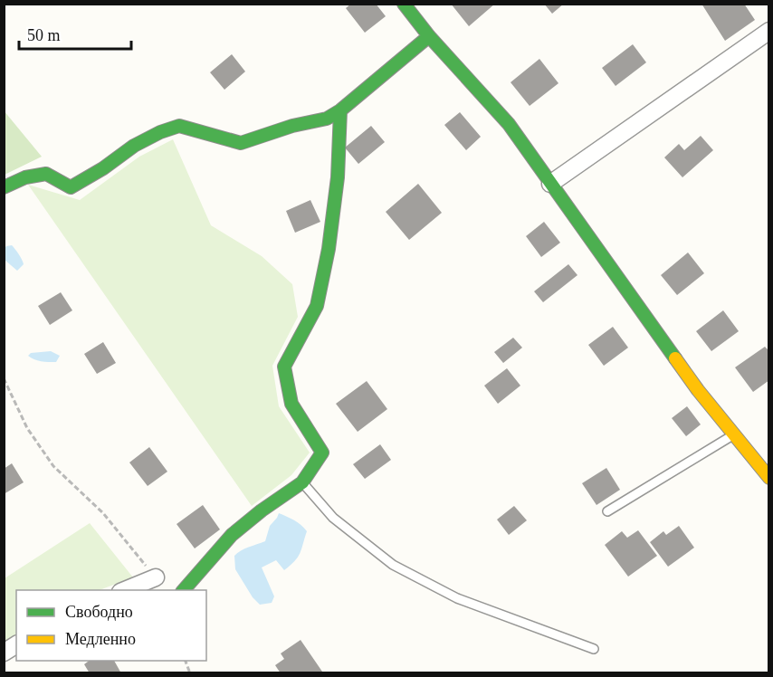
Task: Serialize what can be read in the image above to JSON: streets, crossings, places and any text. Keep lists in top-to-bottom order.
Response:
{
  "legend": ["Свободно", "Медленно"],
  "scale_bar": "50 m"
}
